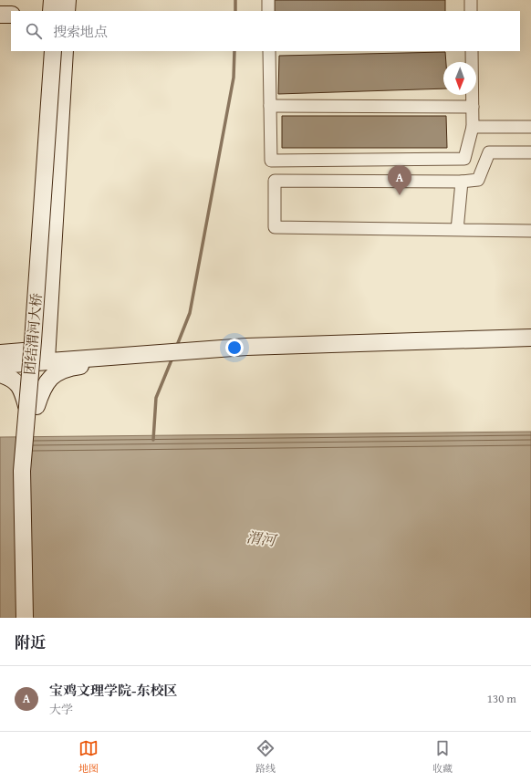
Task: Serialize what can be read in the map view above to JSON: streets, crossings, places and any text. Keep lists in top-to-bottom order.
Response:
{
  "streets": {
    "main road": ["团结渭河大桥"]
  },
  "water": ["渭河"],
  "north": "bottom",
  "page": {
    "search": "搜索地点",
    "pins": "A",
    "heading": "附近",
    "list": [
      {
        "mark": "A",
        "name": "宝鸡文理学院-东校区",
        "note": "大学",
        "value": "130 m"
      }
    ],
    "nav": ["地图", "路线", "收藏"]
  }
}
